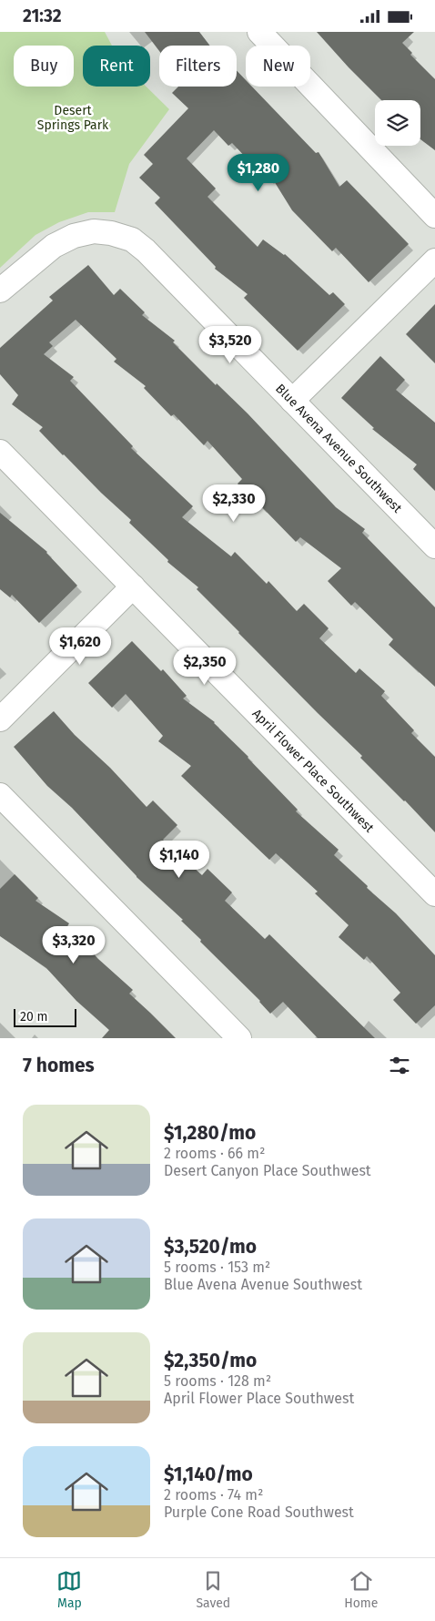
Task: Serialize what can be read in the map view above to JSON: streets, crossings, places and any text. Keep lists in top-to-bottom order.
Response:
{
  "streets": {
    "street": ["Blue Avena Avenue Southwest", "April Flower Place Southwest"]
  },
  "parks": ["Desert Springs Park"],
  "scale_bar": "20 m",
  "page": {
    "status": "21:32",
    "chip": [
      "Buy",
      "Rent",
      "Filters",
      "New"
    ],
    "price": [
      "$1,280",
      "$3,520",
      "$2,330",
      "$1,620",
      "$2,350",
      "$1,140",
      "$3,320"
    ],
    "scale": "20 m",
    "heading": "7 homes",
    "list": [
      {
        "name": "$1,280/mo",
        "note": "2 rooms · 66 m² · Desert Canyon Place Southwest"
      },
      {
        "name": "$3,520/mo",
        "note": "5 rooms · 153 m² · Blue Avena Avenue Southwest"
      },
      {
        "name": "$2,350/mo",
        "note": "5 rooms · 128 m² · April Flower Place Southwest"
      },
      {
        "name": "$1,140/mo",
        "note": "2 rooms · 74 m² · Purple Cone Road Southwest"
      }
    ],
    "tabs": ["Map", "Saved", "Home"]
  }
}
